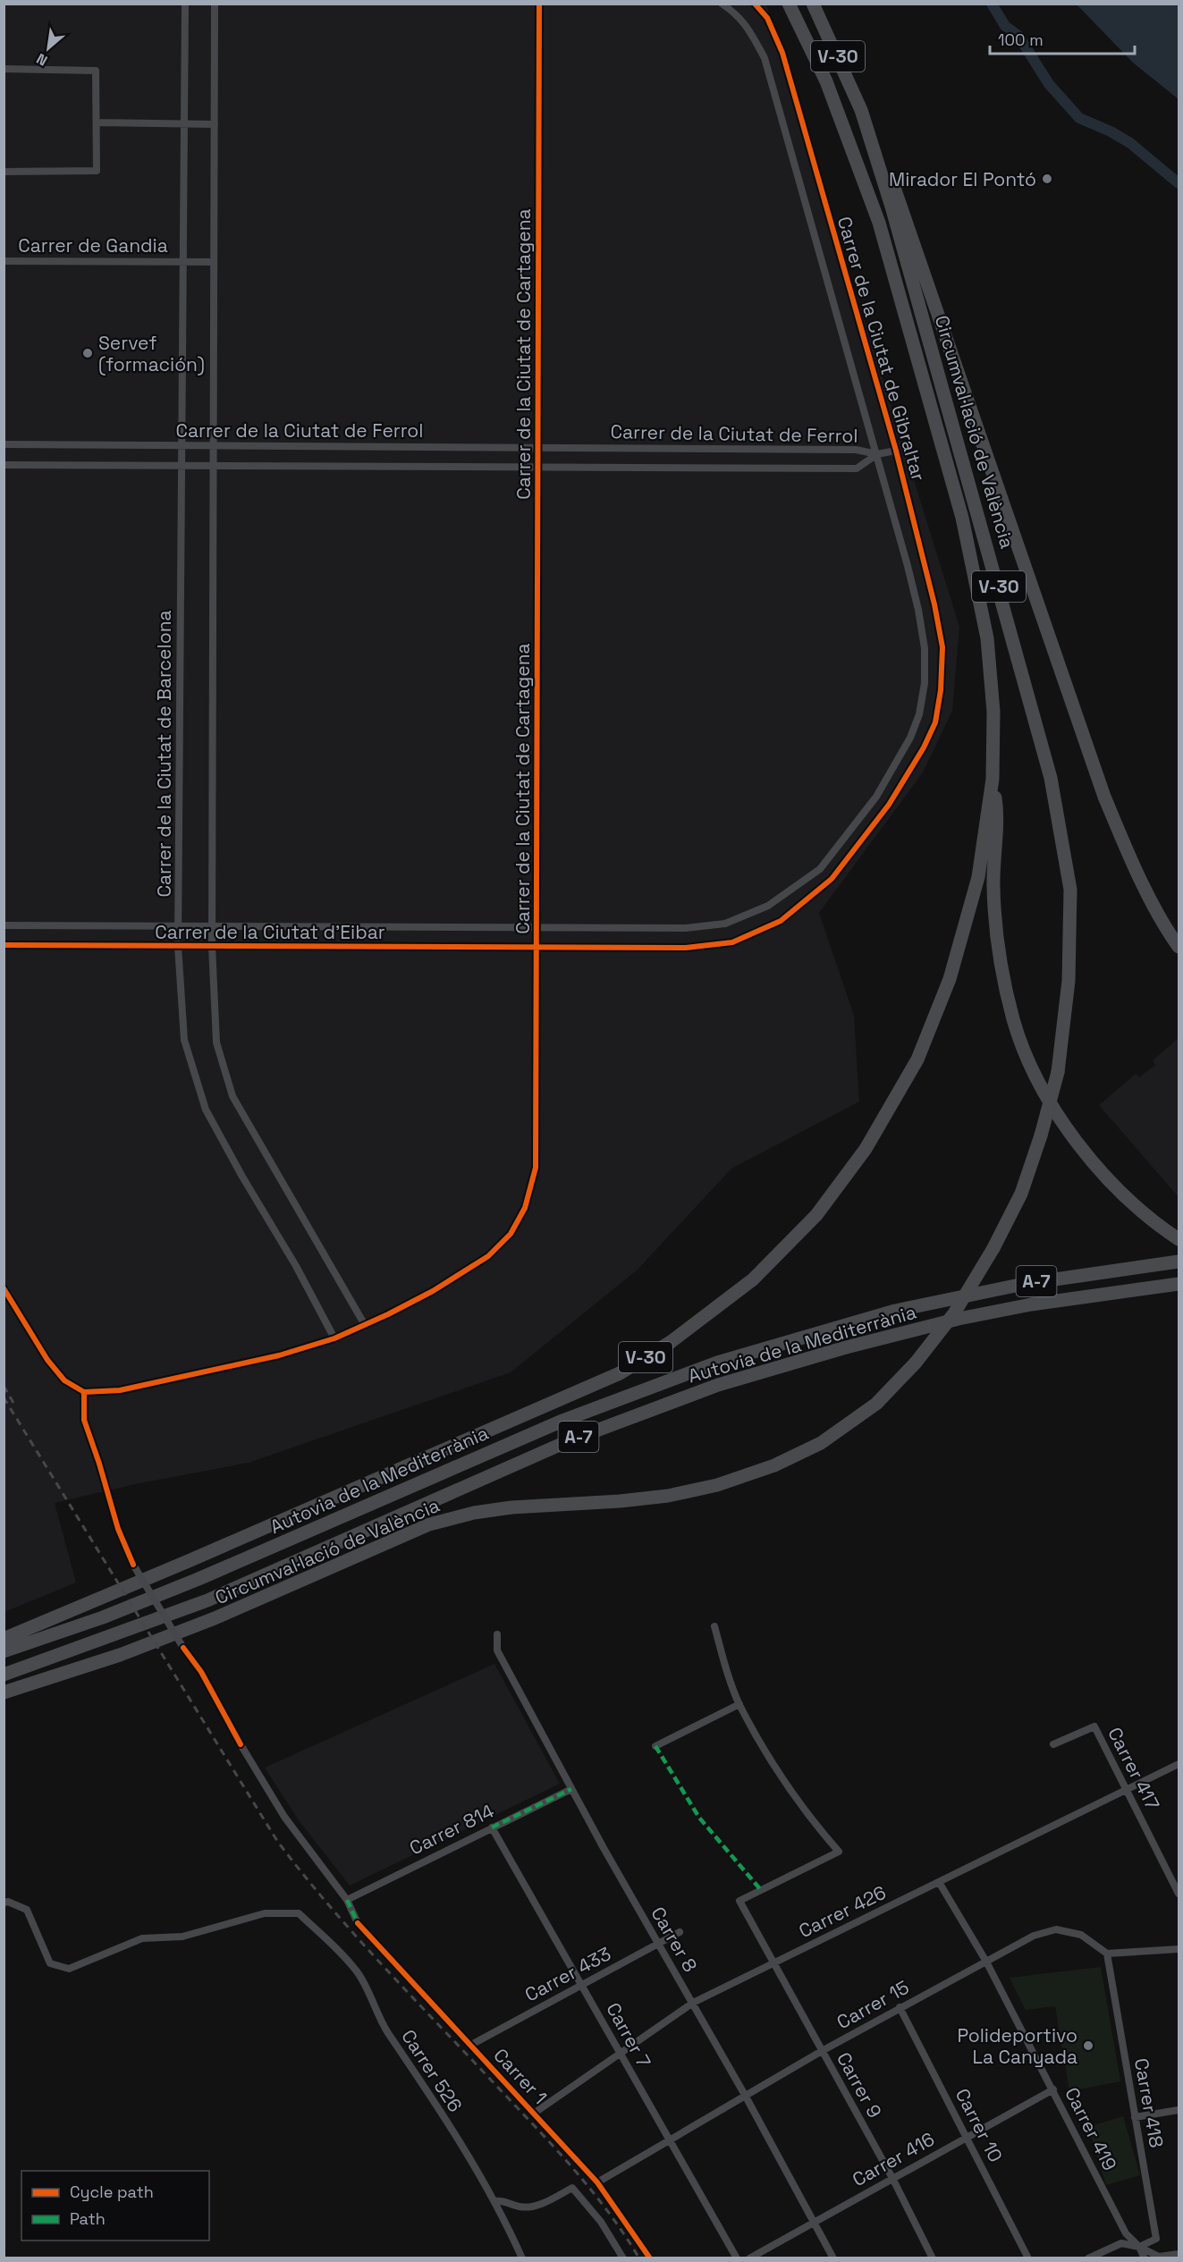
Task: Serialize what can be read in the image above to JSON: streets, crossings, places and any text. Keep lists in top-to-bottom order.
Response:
{
  "streets": {
    "highway": [
      "V-30",
      "Circumval·lació de València",
      "A-7",
      "Autovia de la Mediterrània"
    ],
    "street": [
      "Carrer de Gandia",
      "Carrer de la Ciutat de Gibraltar",
      "Carrer de la Ciutat de Cartagena",
      "Carrer de la Ciutat de Ferrol",
      "Carrer de la Ciutat de Barcelona",
      "Carrer de la Ciutat d'Eibar",
      "Carrer 417",
      "Carrer 814",
      "Carrer 426",
      "Carrer 8",
      "Carrer 433",
      "Carrer 15",
      "Carrer 7",
      "Carrer 526",
      "Carrer 1",
      "Carrer 9",
      "Carrer 418",
      "Carrer 10",
      "Carrer 419",
      "Carrer 416"
    ]
  },
  "crossings": [
    ["Carrer de Gandia", "Carrer de la Ciutat de Barcelona"],
    ["Carrer de la Ciutat de Gibraltar", "Carrer de la Ciutat de Cartagena"],
    ["Carrer de la Ciutat de Gibraltar", "Carrer de la Ciutat de Ferrol"],
    ["Carrer de la Ciutat de Gibraltar", "Carrer de la Ciutat d'Eibar"],
    ["Carrer de la Ciutat de Cartagena", "Carrer de la Ciutat de Ferrol"],
    ["Carrer de la Ciutat de Cartagena", "Carrer de la Ciutat de Barcelona"],
    ["Carrer de la Ciutat de Cartagena", "Carrer de la Ciutat d'Eibar"],
    ["Carrer de la Ciutat de Ferrol", "Carrer de la Ciutat de Barcelona"],
    ["Carrer de la Ciutat de Barcelona", "Carrer de la Ciutat d'Eibar"],
    ["Carrer 417", "Carrer 426"],
    ["Carrer 814", "Carrer 8"],
    ["Carrer 814", "Carrer 7"],
    ["Carrer 814", "Carrer 1"],
    ["Carrer 426", "Carrer 8"],
    ["Carrer 426", "Carrer 7"],
    ["Carrer 426", "Carrer 1"],
    ["Carrer 426", "Carrer 9"],
    ["Carrer 426", "Carrer 419"],
    ["Carrer 8", "Carrer 433"],
    ["Carrer 8", "Carrer 15"],
    ["Carrer 8", "Carrer 416"],
    ["Carrer 433", "Carrer 7"],
    ["Carrer 433", "Carrer 1"],
    ["Carrer 15", "Carrer 7"],
    ["Carrer 15", "Carrer 1"],
    ["Carrer 15", "Carrer 9"],
    ["Carrer 15", "Carrer 418"],
    ["Carrer 15", "Carrer 10"],
    ["Carrer 15", "Carrer 419"],
    ["Carrer 9", "Carrer 416"],
    ["Carrer 418", "Carrer 419"],
    ["Carrer 10", "Carrer 416"],
    ["Carrer 419", "Carrer 416"]
  ],
  "places": ["Mirador El Pontó", "Servef (formación)", "Polideportivo La Canyada"],
  "legend": ["Cycle path", "Path"],
  "scale_bar": "100 m",
  "north": "bottom left"
}
